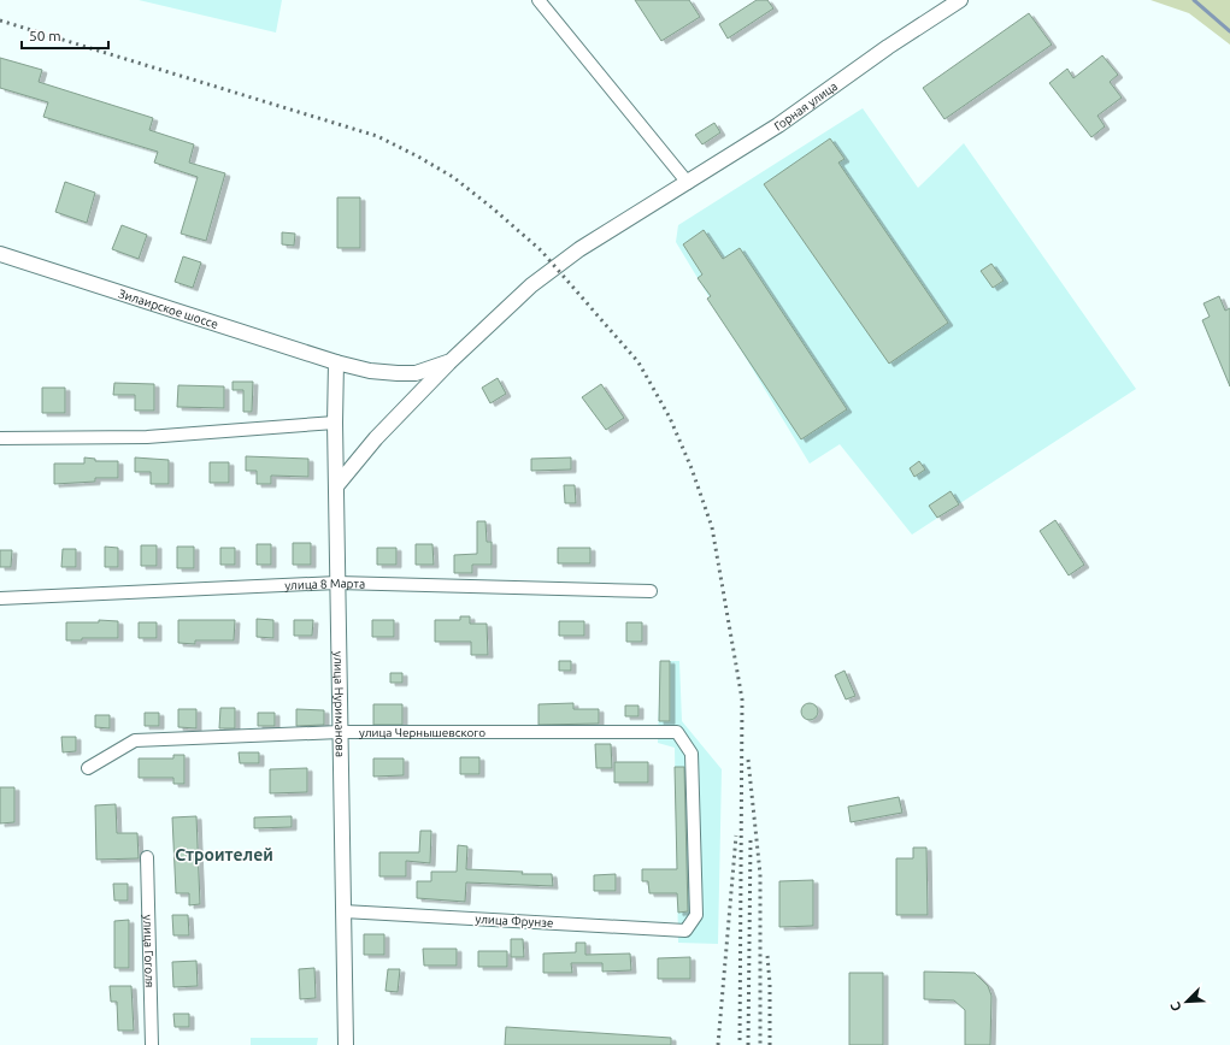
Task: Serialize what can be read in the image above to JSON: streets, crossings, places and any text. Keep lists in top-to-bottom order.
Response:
{
  "streets": {
    "main road": ["Горная улица", "Зилаирское шоссе", "улица Нуриманова"],
    "street": [
      "улица 8 Марта",
      "улица Чернышевского",
      "улица Фрунзе",
      "улица Гоголя"
    ]
  },
  "crossings": [
    ["Горная улица", "Зилаирское шоссе"],
    ["Горная улица", "улица Нуриманова"],
    ["Зилаирское шоссе", "улица Нуриманова"],
    ["улица 8 Марта", "улица Нуриманова"],
    ["улица Нуриманова", "улица Чернышевского"],
    ["улица Нуриманова", "улица Фрунзе"],
    ["улица Чернышевского", "улица Фрунзе"]
  ],
  "districts": ["Строителей"],
  "scale_bar": "50 m",
  "north": "bottom left"
}
